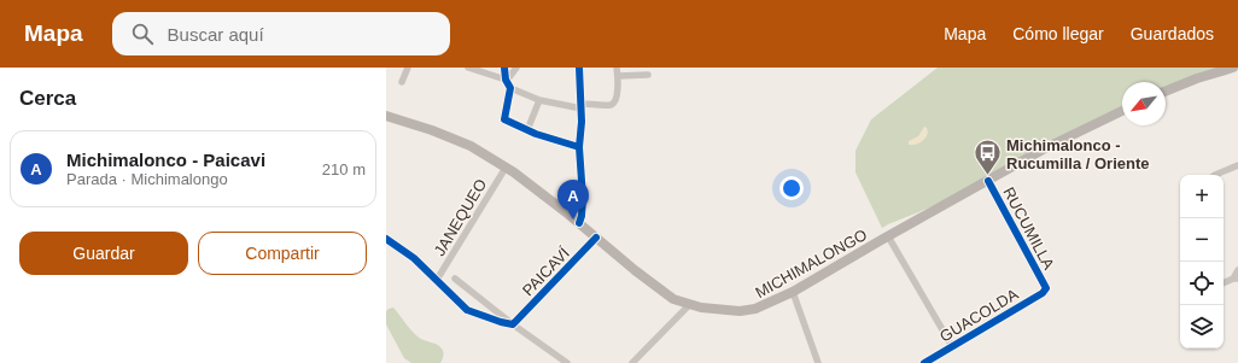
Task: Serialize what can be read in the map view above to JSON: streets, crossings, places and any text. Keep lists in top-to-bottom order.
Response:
{
  "streets": {
    "main road": ["MICHIMALONGO"],
    "street": [
      "JANEQUEO",
      "RUCUMILLA",
      "PAICAVÍ",
      "GUACOLDA"
    ]
  },
  "crossings": [
    ["JANEQUEO", "MICHIMALONGO"],
    ["RUCUMILLA", "MICHIMALONGO"],
    ["RUCUMILLA", "GUACOLDA"],
    ["MICHIMALONGO", "PAICAVÍ"]
  ],
  "places": {
    "bus stop": ["Michimalonco - Rucumilla / Oriente"]
  },
  "north": "bottom left",
  "page": {
    "header": "Mapa",
    "search": "Buscar aquí",
    "nav": ["Mapa", "Cómo llegar", "Guardados"],
    "heading": "Cerca",
    "list": [
      {
        "mark": "A",
        "name": "Michimalonco - Paicavi",
        "note": "Parada · Michimalongo",
        "value": "210 m"
      }
    ],
    "map_buttons": ["+", "−"],
    "pins": "A",
    "buttons": ["Guardar", "Compartir"]
  }
}
